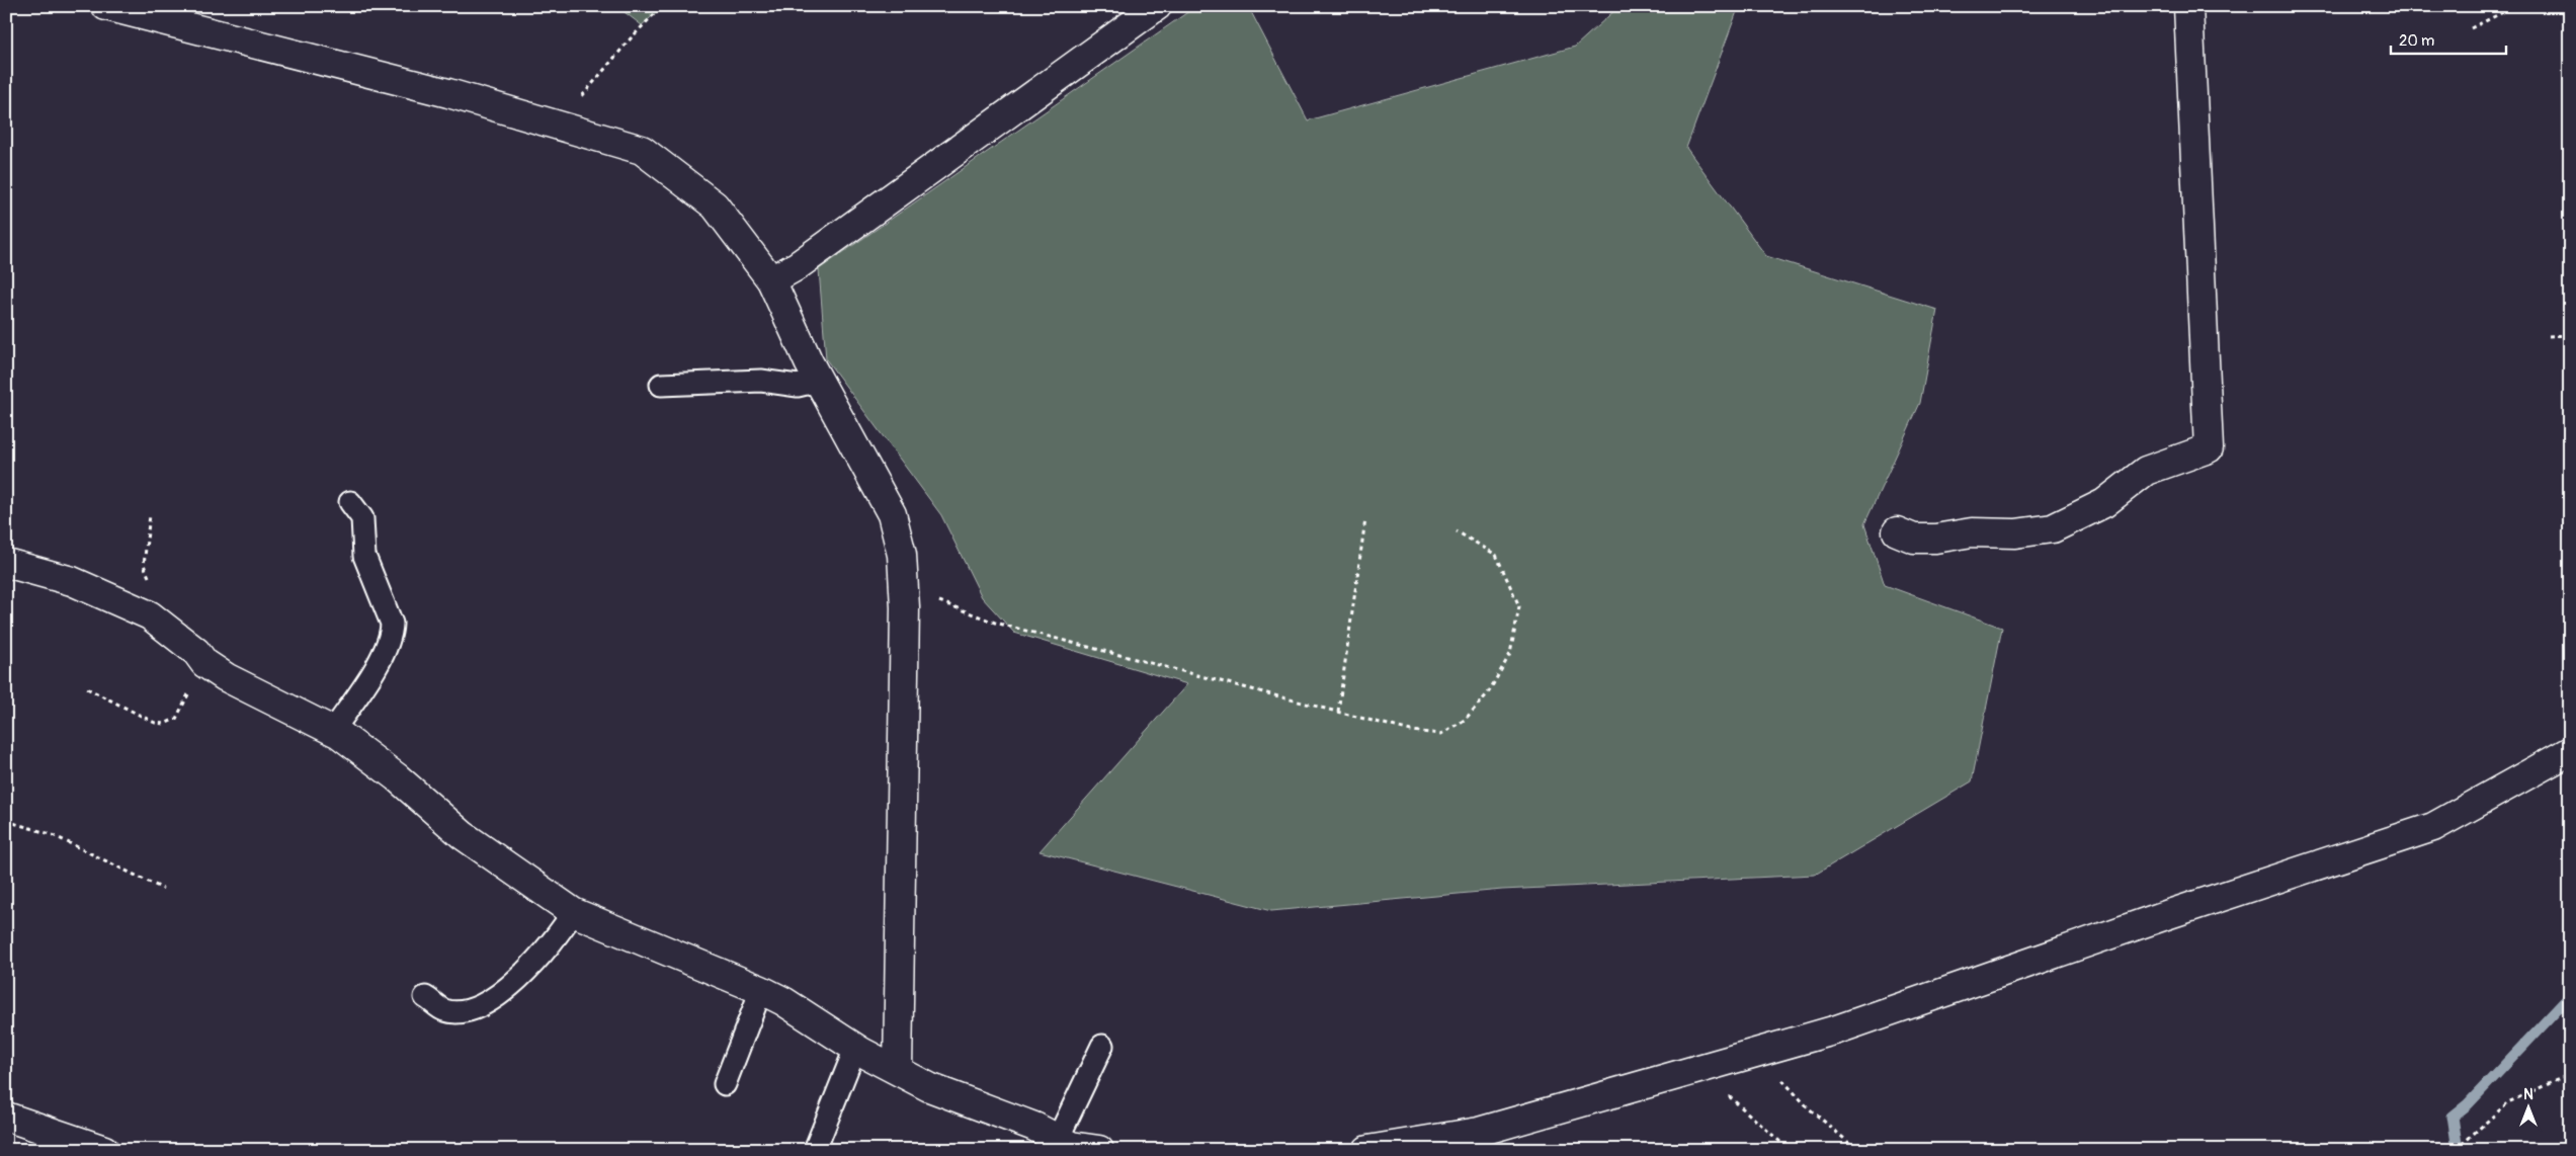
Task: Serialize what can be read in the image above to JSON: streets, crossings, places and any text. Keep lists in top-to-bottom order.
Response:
{
  "scale_bar": "20 m",
  "north": "top"
}
